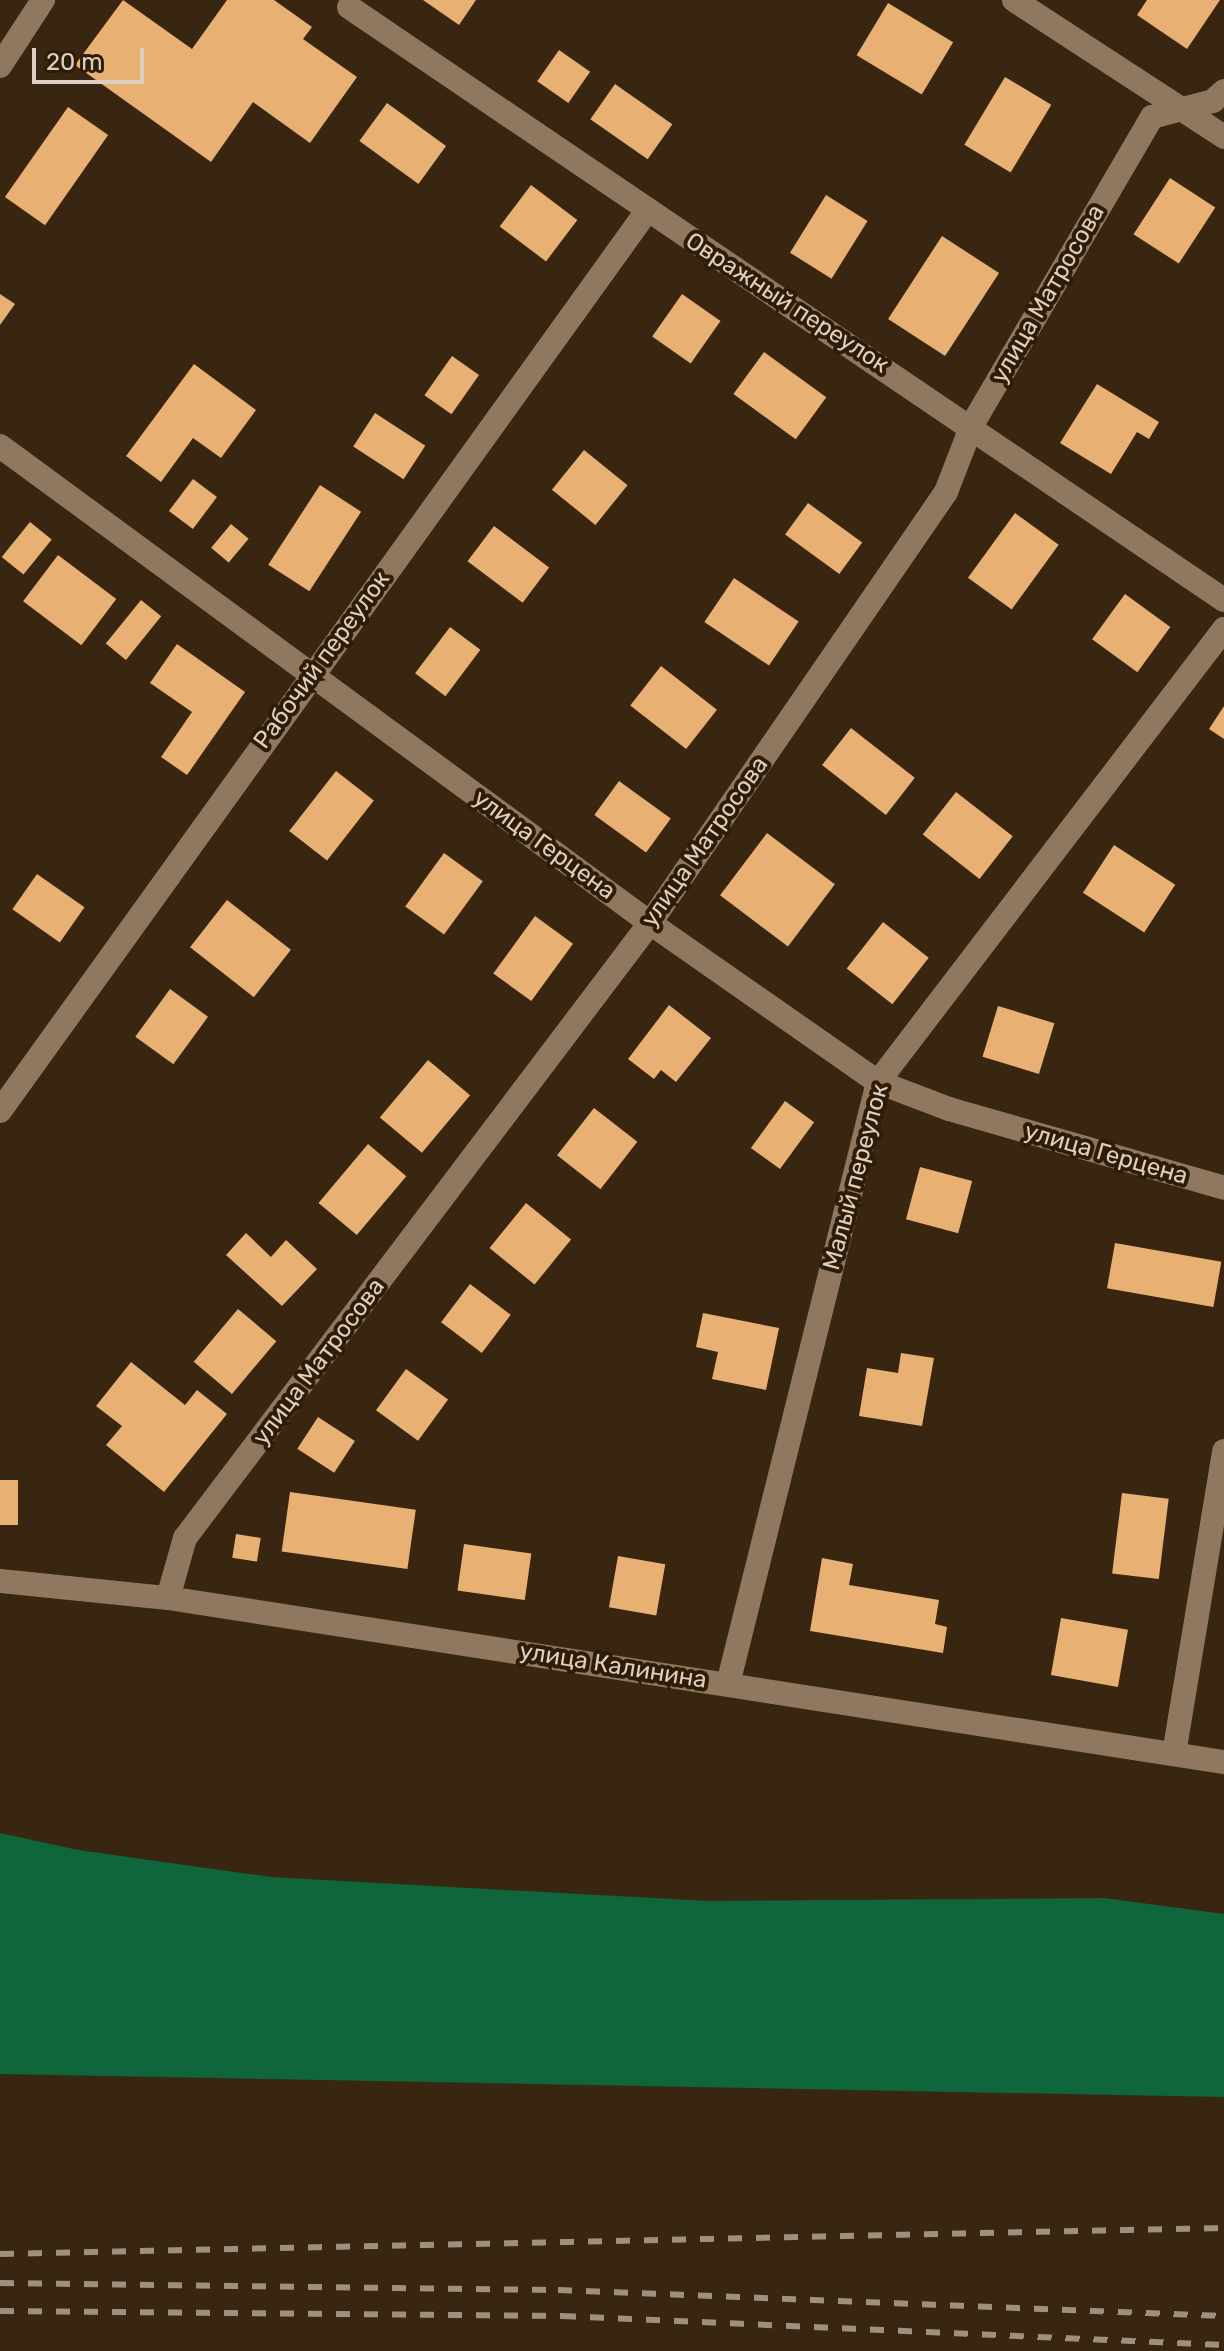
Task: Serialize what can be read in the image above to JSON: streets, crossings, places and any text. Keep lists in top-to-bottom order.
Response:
{
  "streets": {
    "street": [
      "улица Матросова",
      "Овражный переулок",
      "Рабочий переулок",
      "улица Герцена",
      "Малый переулок",
      "улица Калинина"
    ]
  },
  "crossings": [
    ["улица Матросова", "Овражный переулок"],
    ["улица Матросова", "улица Герцена"],
    ["улица Матросова", "улица Калинина"],
    ["Овражный переулок", "Рабочий переулок"],
    ["Рабочий переулок", "улица Герцена"],
    ["улица Герцена", "Малый переулок"],
    ["Малый переулок", "улица Калинина"]
  ],
  "scale_bar": "20 m"
}
